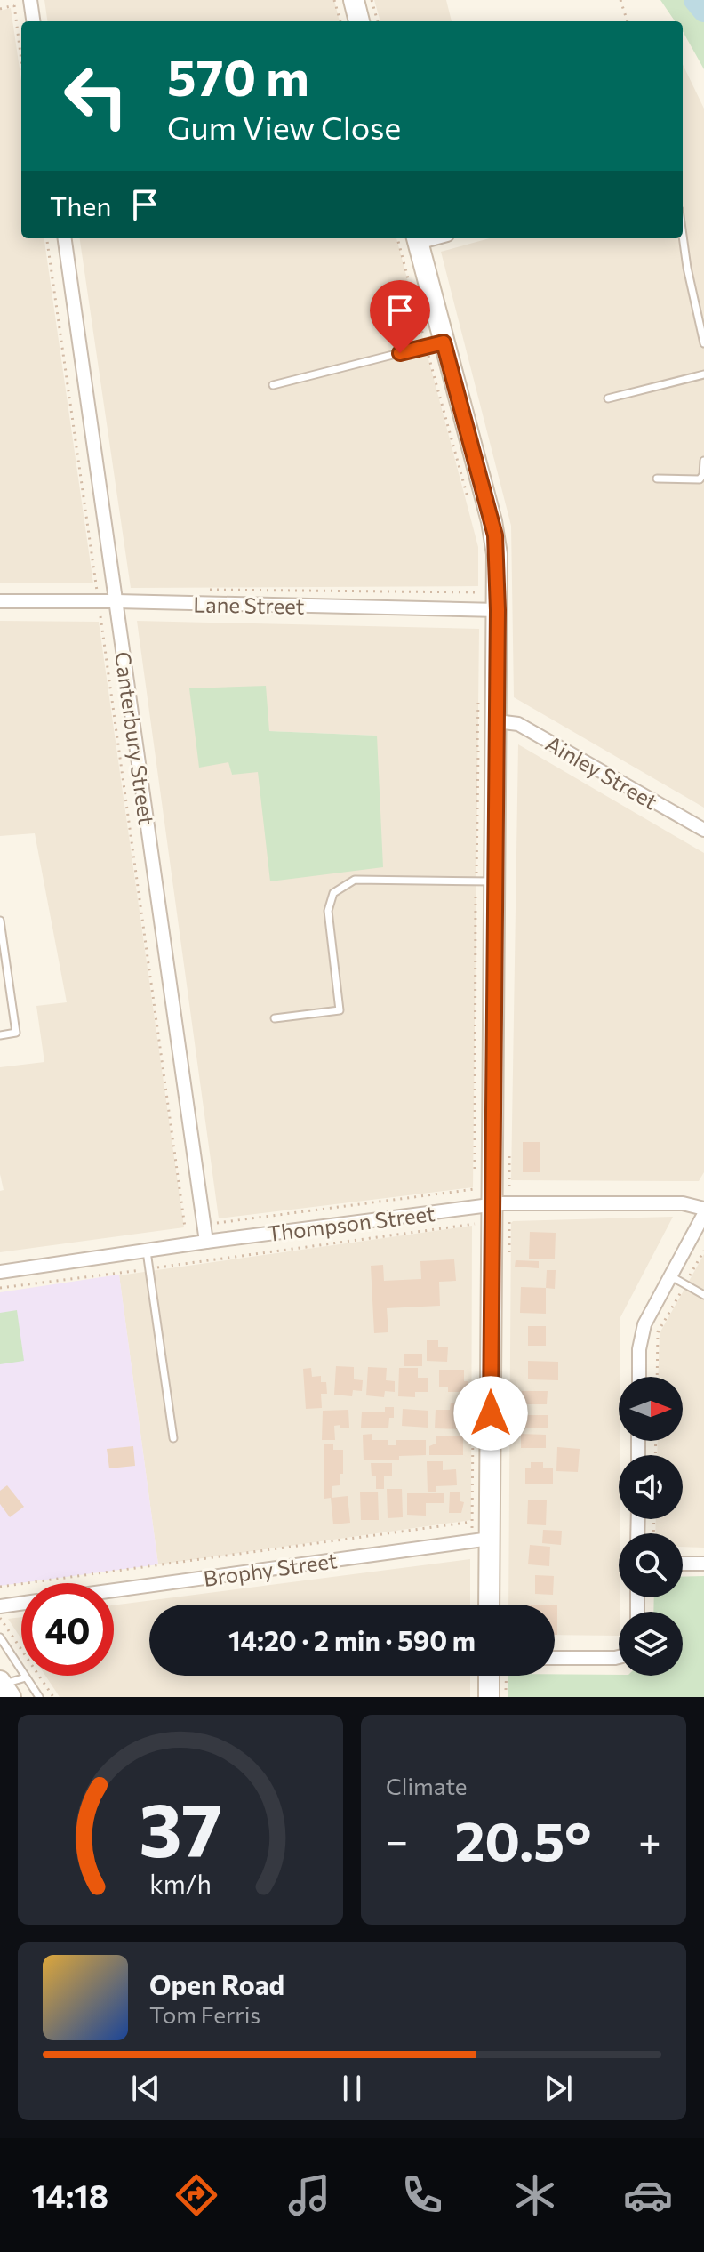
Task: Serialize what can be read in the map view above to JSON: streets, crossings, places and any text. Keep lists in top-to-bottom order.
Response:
{
  "streets": {
    "street": [
      "Lane Street",
      "Canterbury Street",
      "Ainley Street",
      "Thompson Street",
      "Brophy Street"
    ]
  },
  "crossings": [
    ["Lane Street", "Canterbury Street"],
    ["Canterbury Street", "Thompson Street"]
  ],
  "north": "right",
  "page": {
    "turn": ["570 m", "Gum View Close"],
    "then": "Then",
    "limit": "40",
    "trip": "14:20 · 2 min · 590 m",
    "tile": "Climate",
    "heat": ["−", "20.5°", "+"],
    "song": ["Open Road", "Tom Ferris"],
    "tabs": "14:18",
    "gauge": ["37", "km/h"]
  }
}
